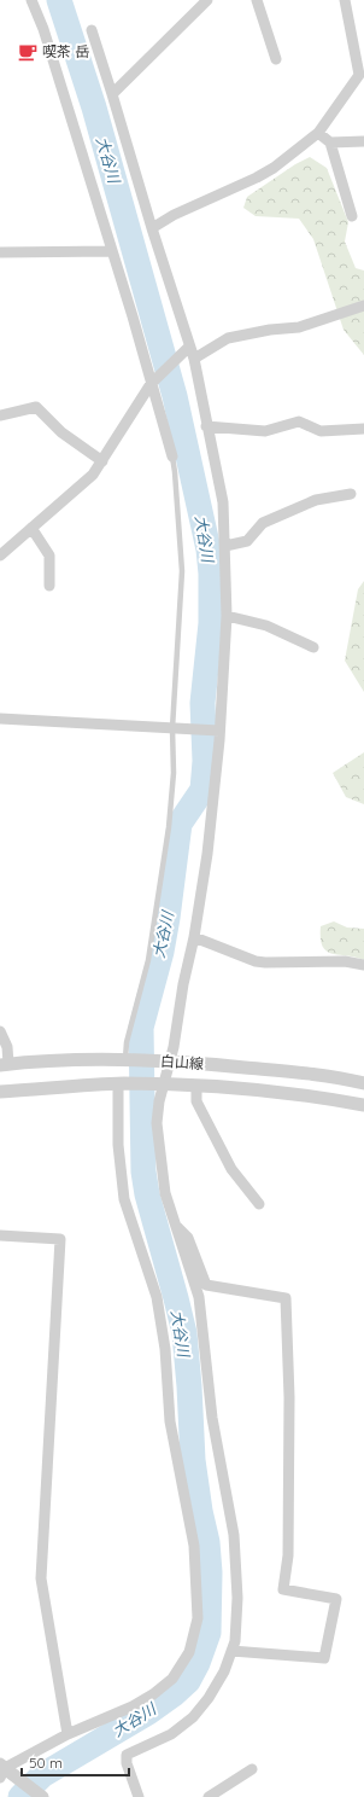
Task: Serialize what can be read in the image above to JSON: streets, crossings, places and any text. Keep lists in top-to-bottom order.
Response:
{
  "streets": {
    "street": ["白山線"]
  },
  "water": ["大谷川"],
  "places": {
    "cafe": ["喫茶 岳"]
  },
  "scale_bar": "50 m"
}
